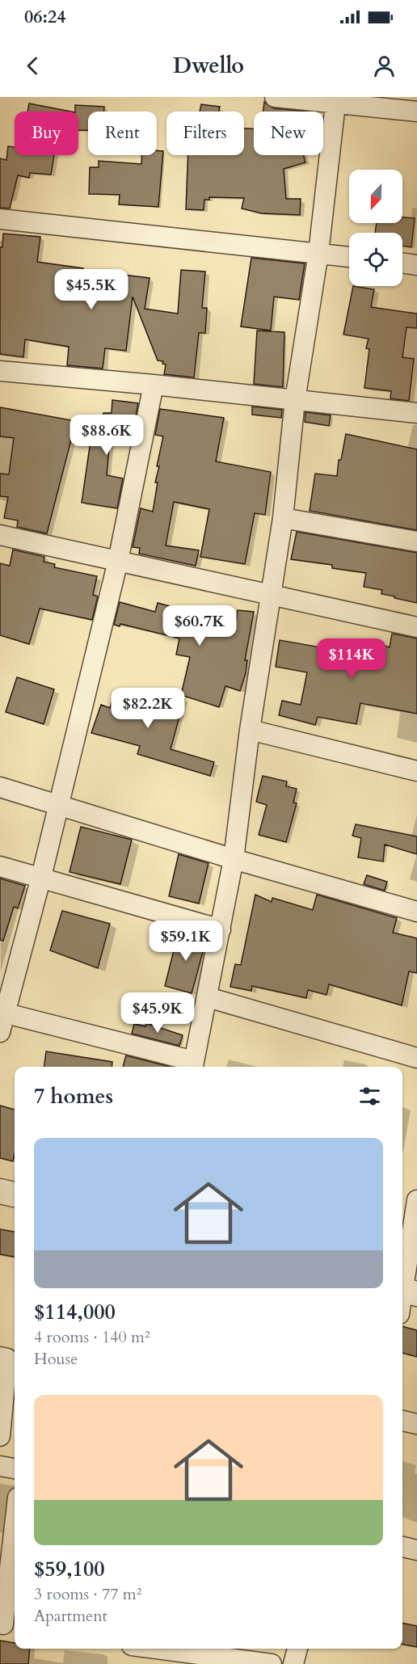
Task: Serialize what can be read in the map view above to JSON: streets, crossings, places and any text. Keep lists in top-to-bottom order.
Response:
{
  "north": "bottom",
  "page": {
    "status": "06:24",
    "header": "Dwello",
    "chip": [
      "Buy",
      "Rent",
      "Filters",
      "New"
    ],
    "price": [
      "$45.5K",
      "$88.6K",
      "$60.7K",
      "$114K",
      "$82.2K",
      "$59.1K",
      "$45.9K"
    ],
    "heading": "7 homes",
    "list": [
      {
        "name": "$114,000",
        "note": "4 rooms · 140 m² · House"
      },
      {
        "name": "$59,100",
        "note": "3 rooms · 77 m² · Apartment"
      }
    ]
  }
}
